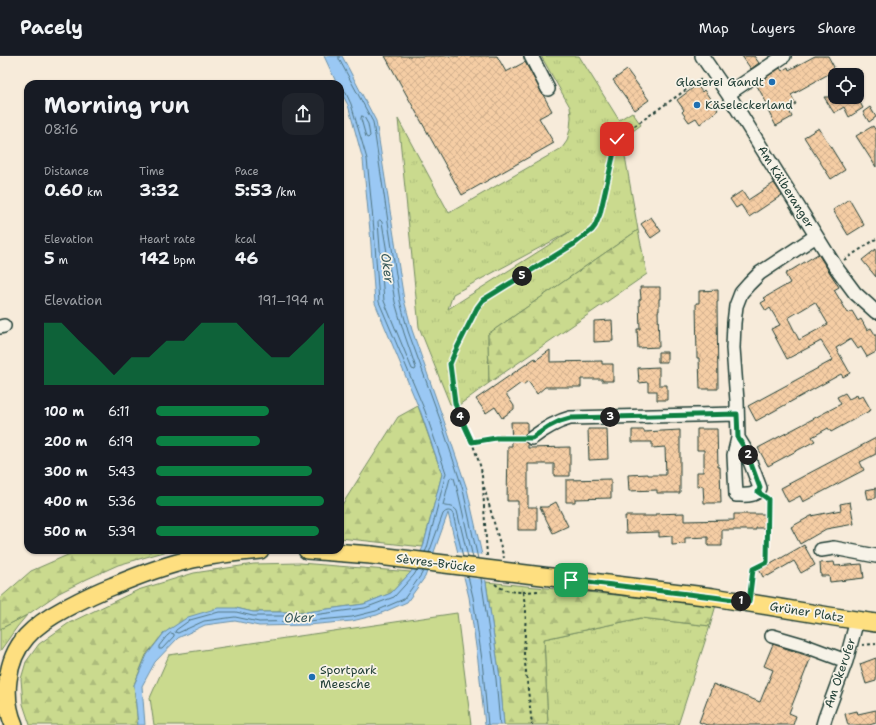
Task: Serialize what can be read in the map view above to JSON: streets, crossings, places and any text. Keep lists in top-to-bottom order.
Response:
{
  "streets": {
    "main road": ["Sèvres-Brücke", "Grüner Platz"],
    "street": ["Am Kälberanger", "Am Okerufer"]
  },
  "crossings": [
    ["Sèvres-Brücke", "Grüner Platz"],
    ["Grüner Platz", "Am Okerufer"]
  ],
  "water": ["Oker"],
  "places": ["Glaserei Gandt", "Käseleckerland", "Sportpark Meesche"],
  "page": {
    "header": "Pacely",
    "nav": ["Map", "Layers", "Share"],
    "heading": ["Morning run", "08:16"],
    "stats": [
      ["Distance", "0.60 km"],
      ["Time", "3:32"],
      ["Pace", "5:53 /km"],
      ["Elevation", "5 m"],
      ["Heart rate", "142 bpm"],
      ["kcal", "46"]
    ],
    "pins": [
      "5",
      "3",
      "4",
      "2",
      "1"
    ],
    "chart": ["Elevation", "191–194 m"],
    "list": [
      {
        "name": "100 m",
        "note": "6:11"
      },
      {
        "name": "200 m",
        "note": "6:19"
      },
      {
        "name": "300 m",
        "note": "5:43"
      },
      {
        "name": "400 m",
        "note": "5:36"
      },
      {
        "name": "500 m",
        "note": "5:39"
      }
    ]
  }
}
